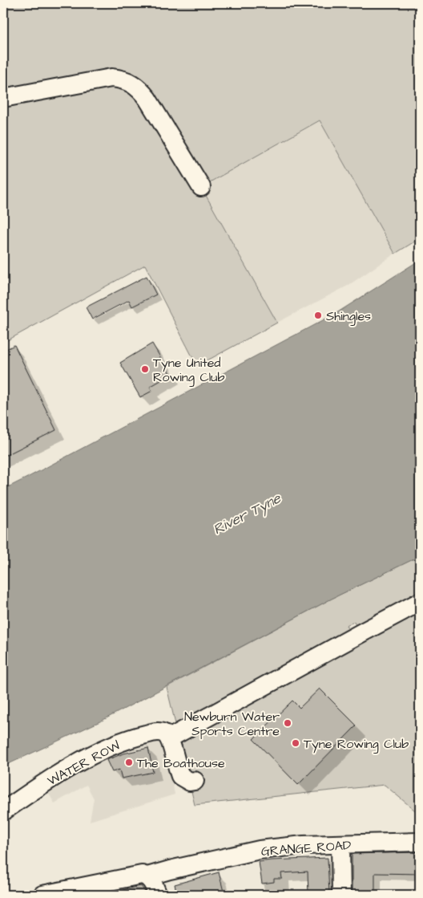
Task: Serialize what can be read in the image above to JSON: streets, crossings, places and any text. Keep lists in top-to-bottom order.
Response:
{
  "streets": {
    "street": ["WATER ROW", "GRANGE ROAD"]
  },
  "water": ["River Tyne"],
  "places": [
    "Shingles",
    "Tyne United Rowing Club",
    "Newburn Water Sports Centre",
    "Tyne Rowing Club",
    "The Boathouse"
  ]
}
